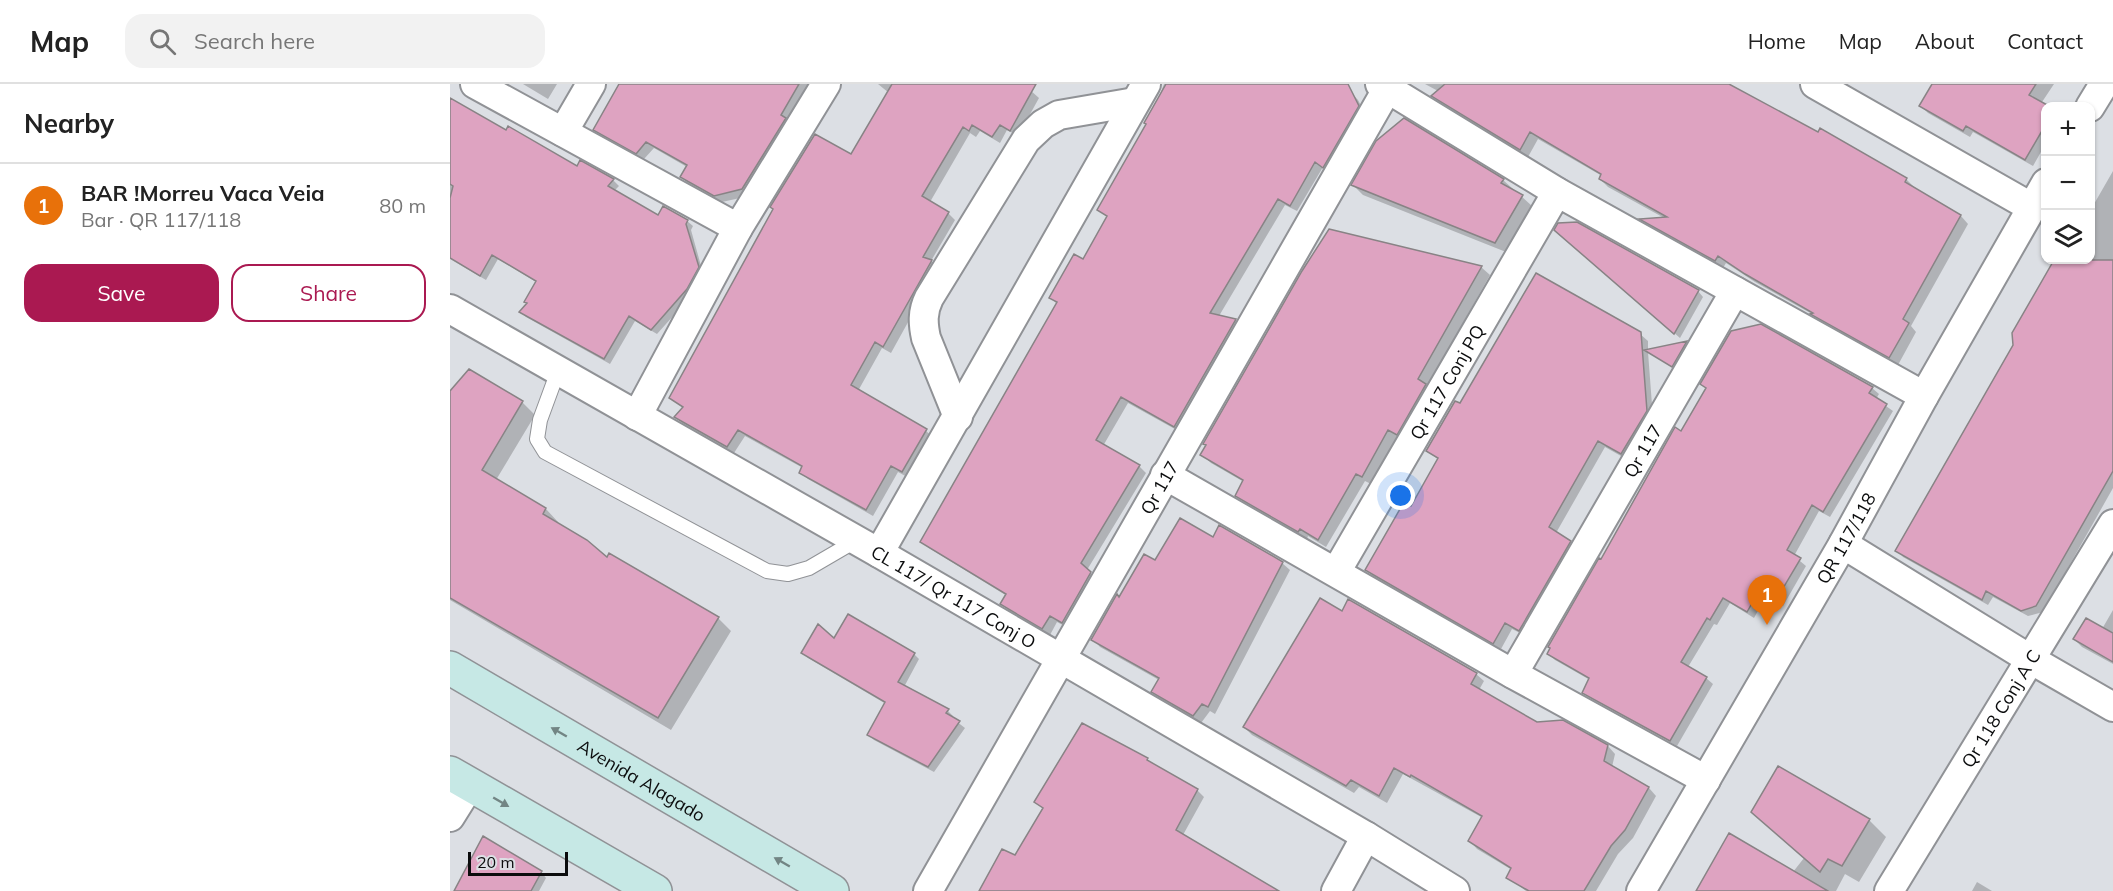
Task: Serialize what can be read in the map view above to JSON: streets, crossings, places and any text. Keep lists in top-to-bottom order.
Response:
{
  "streets": {
    "main road": ["Avenida Alagado"],
    "street": [
      "Qr 117 Conj PQ",
      "Qr 117",
      "QR 117/118",
      "CL 117/ Qr 117 Conj O",
      "Qr 118 Conj A C"
    ]
  },
  "crossings": [
    ["Qr 117", "CL 117/ Qr 117 Conj O"]
  ],
  "scale_bar": "20 m",
  "page": {
    "header": "Map",
    "search": "Search here",
    "nav": [
      "Home",
      "Map",
      "About",
      "Contact"
    ],
    "heading": "Nearby",
    "map_buttons": ["+", "−"],
    "list": [
      {
        "mark": "1",
        "name": "BAR !Morreu Vaca Veia",
        "note": "Bar · QR 117/118",
        "value": "80 m"
      }
    ],
    "buttons": ["Save", "Share"],
    "pins": "1",
    "scale": "20 m"
  }
}
